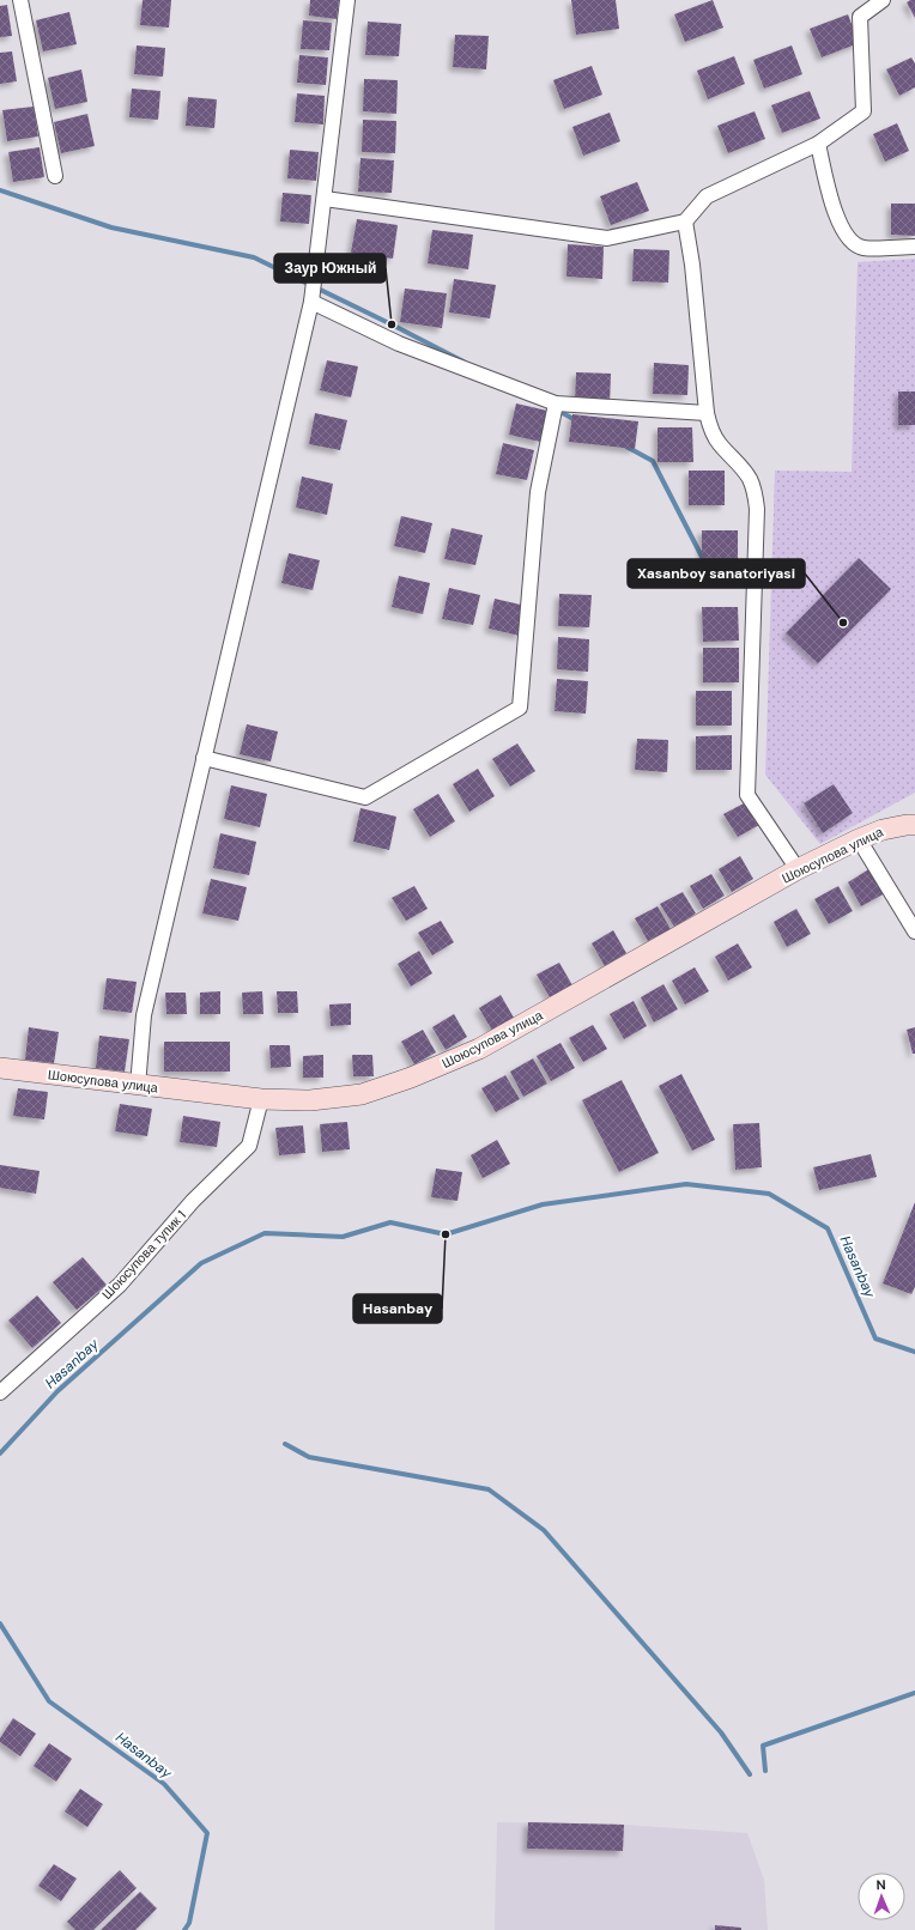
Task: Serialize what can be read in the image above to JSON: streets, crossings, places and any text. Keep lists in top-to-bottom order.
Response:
{
  "streets": {
    "street": ["Шоюсупова улица", "Шоюсупова тупик 1"]
  },
  "crossings": [
    ["Шоюсупова улица", "Шоюсупова тупик 1"]
  ],
  "water": ["Hasanbay"],
  "places": ["Заур Южный", "Xasanboy sanatoriyasi", "Hasanbay"],
  "north": "top"
}
